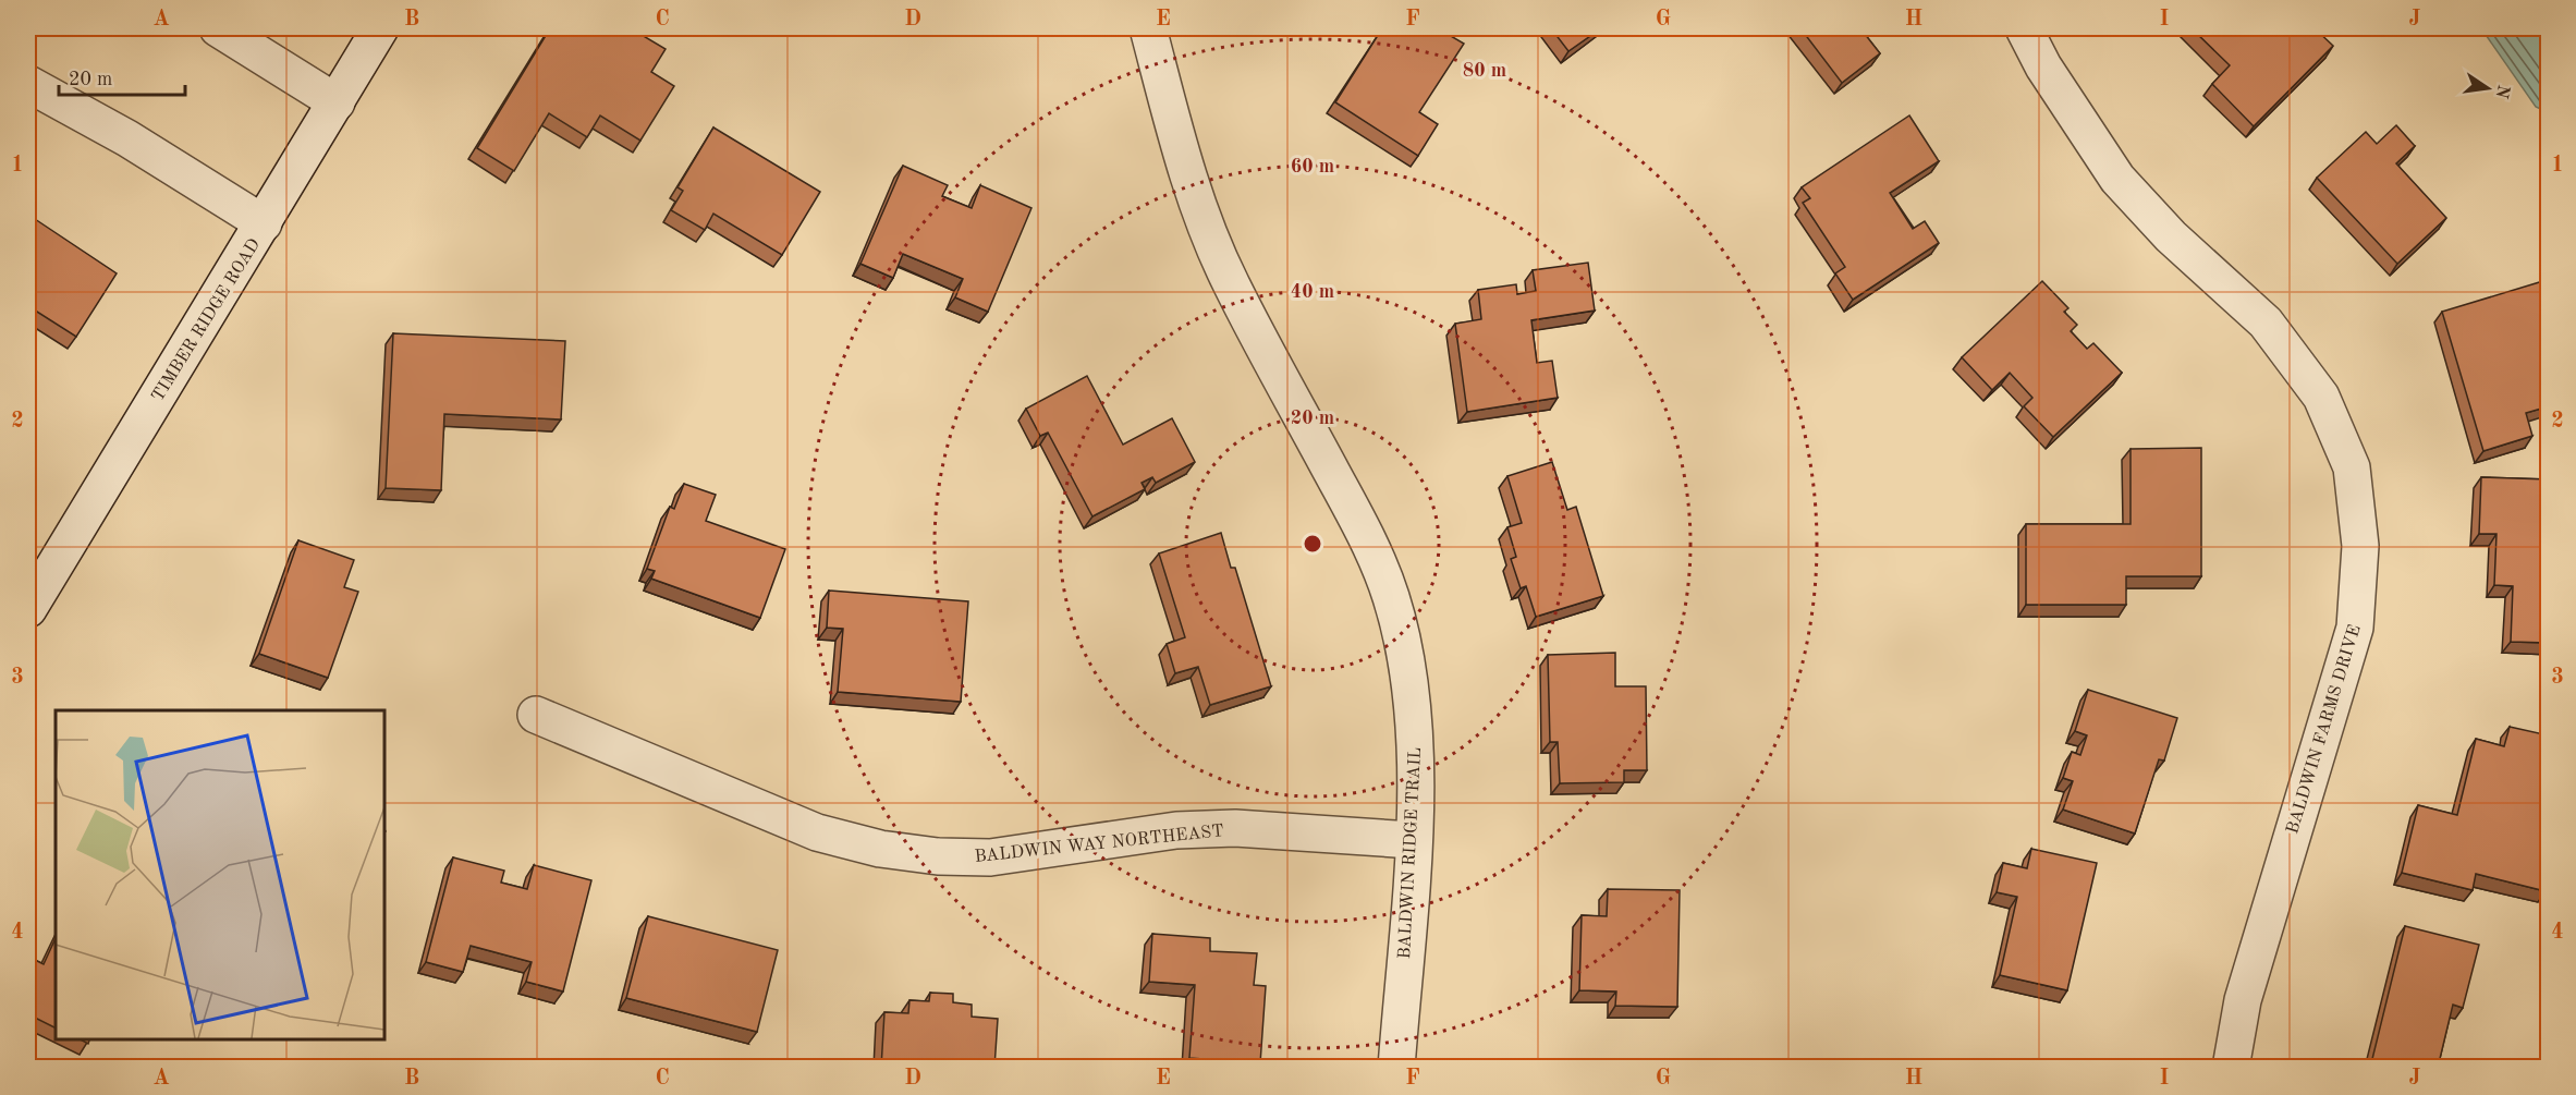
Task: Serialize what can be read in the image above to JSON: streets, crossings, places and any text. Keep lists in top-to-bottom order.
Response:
{
  "streets": {
    "street": [
      "TIMBER RIDGE ROAD",
      "BALDWIN FARMS DRIVE",
      "BALDWIN WAY NORTHEAST",
      "BALDWIN RIDGE TRAIL"
    ]
  },
  "crossings": [
    ["BALDWIN WAY NORTHEAST", "BALDWIN RIDGE TRAIL"]
  ],
  "scale_bar": "20 m",
  "north": "right",
  "grid": {
    "columns": [
      "A",
      "B",
      "C",
      "D",
      "E",
      "F",
      "G",
      "H",
      "I",
      "J"
    ],
    "rows": [
      "1",
      "2",
      "3",
      "4"
    ]
  },
  "rings": [
    "80 m",
    "60 m",
    "40 m",
    "20 m"
  ]
}
